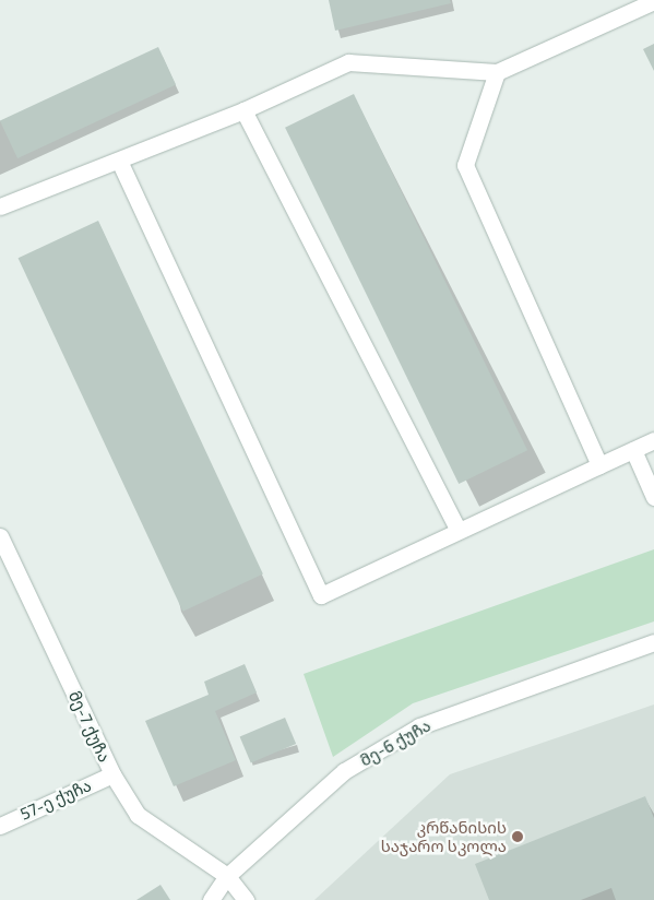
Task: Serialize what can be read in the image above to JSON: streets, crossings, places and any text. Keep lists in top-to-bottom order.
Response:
{
  "streets": {
    "street": ["მე-7 ქუჩა", "მე-6 ქუჩა", "57-ე ქუჩა"]
  },
  "crossings": [
    ["მე-7 ქუჩა", "მე-6 ქუჩა"],
    ["მე-7 ქუჩა", "57-ე ქუჩა"]
  ],
  "places": ["კრწანისის საჯარო სკოლა"]
}
